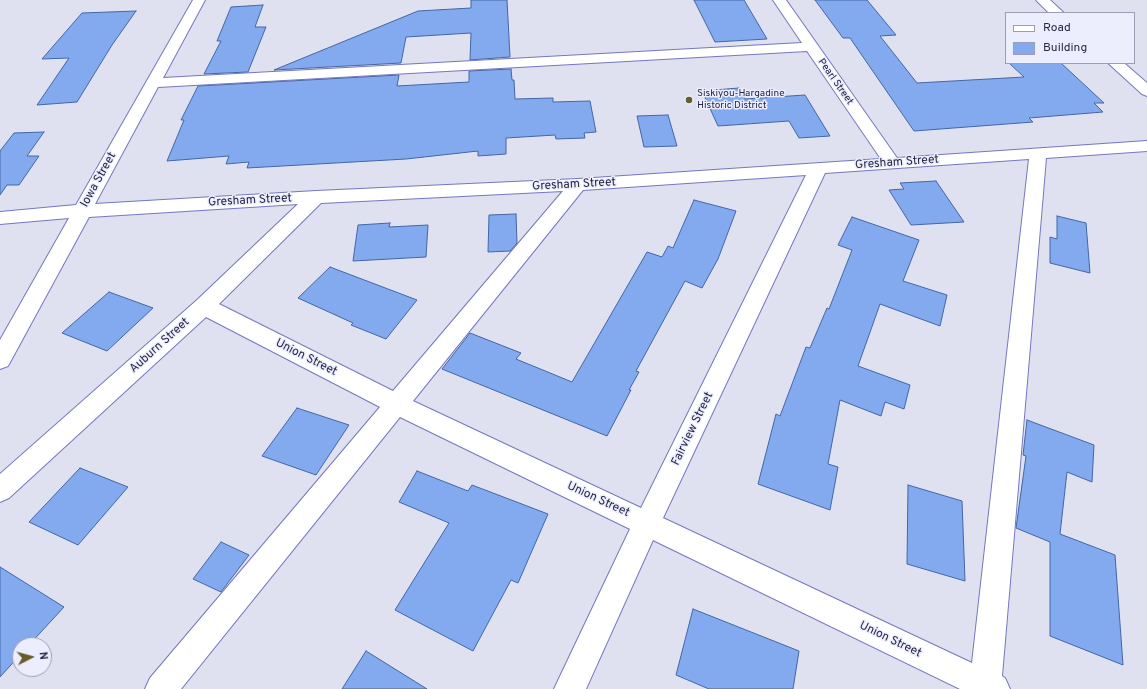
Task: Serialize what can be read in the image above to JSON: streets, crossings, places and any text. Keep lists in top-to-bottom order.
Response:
{
  "streets": {
    "street": [
      "Pearl Street",
      "Gresham Street",
      "Iowa Street",
      "Auburn Street",
      "Union Street",
      "Fairview Street"
    ]
  },
  "crossings": [
    ["Pearl Street", "Gresham Street"],
    ["Gresham Street", "Iowa Street"],
    ["Gresham Street", "Auburn Street"],
    ["Gresham Street", "Fairview Street"],
    ["Auburn Street", "Union Street"],
    ["Union Street", "Fairview Street"]
  ],
  "places": ["Siskiyou-Hargadine Historic District"],
  "legend": ["Road", "Building"],
  "north": "right"
}
